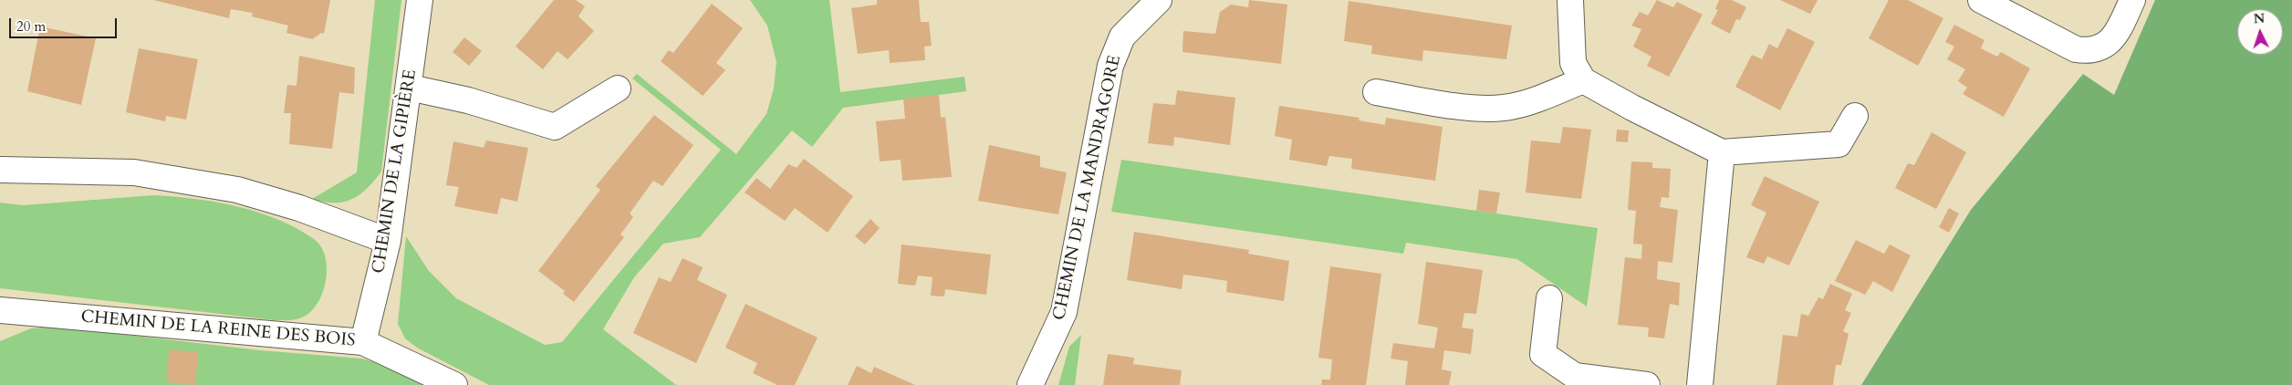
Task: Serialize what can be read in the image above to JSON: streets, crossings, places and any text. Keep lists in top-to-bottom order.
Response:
{
  "streets": {
    "street": ["CHEMIN DE LA GIPIÈRE", "CHEMIN DE LA MANDRAGORE", "CHEMIN DE LA REINE DES BOIS"]
  },
  "crossings": [
    ["CHEMIN DE LA GIPIÈRE", "CHEMIN DE LA REINE DES BOIS"]
  ],
  "scale_bar": "20 m",
  "north": "top"
}
